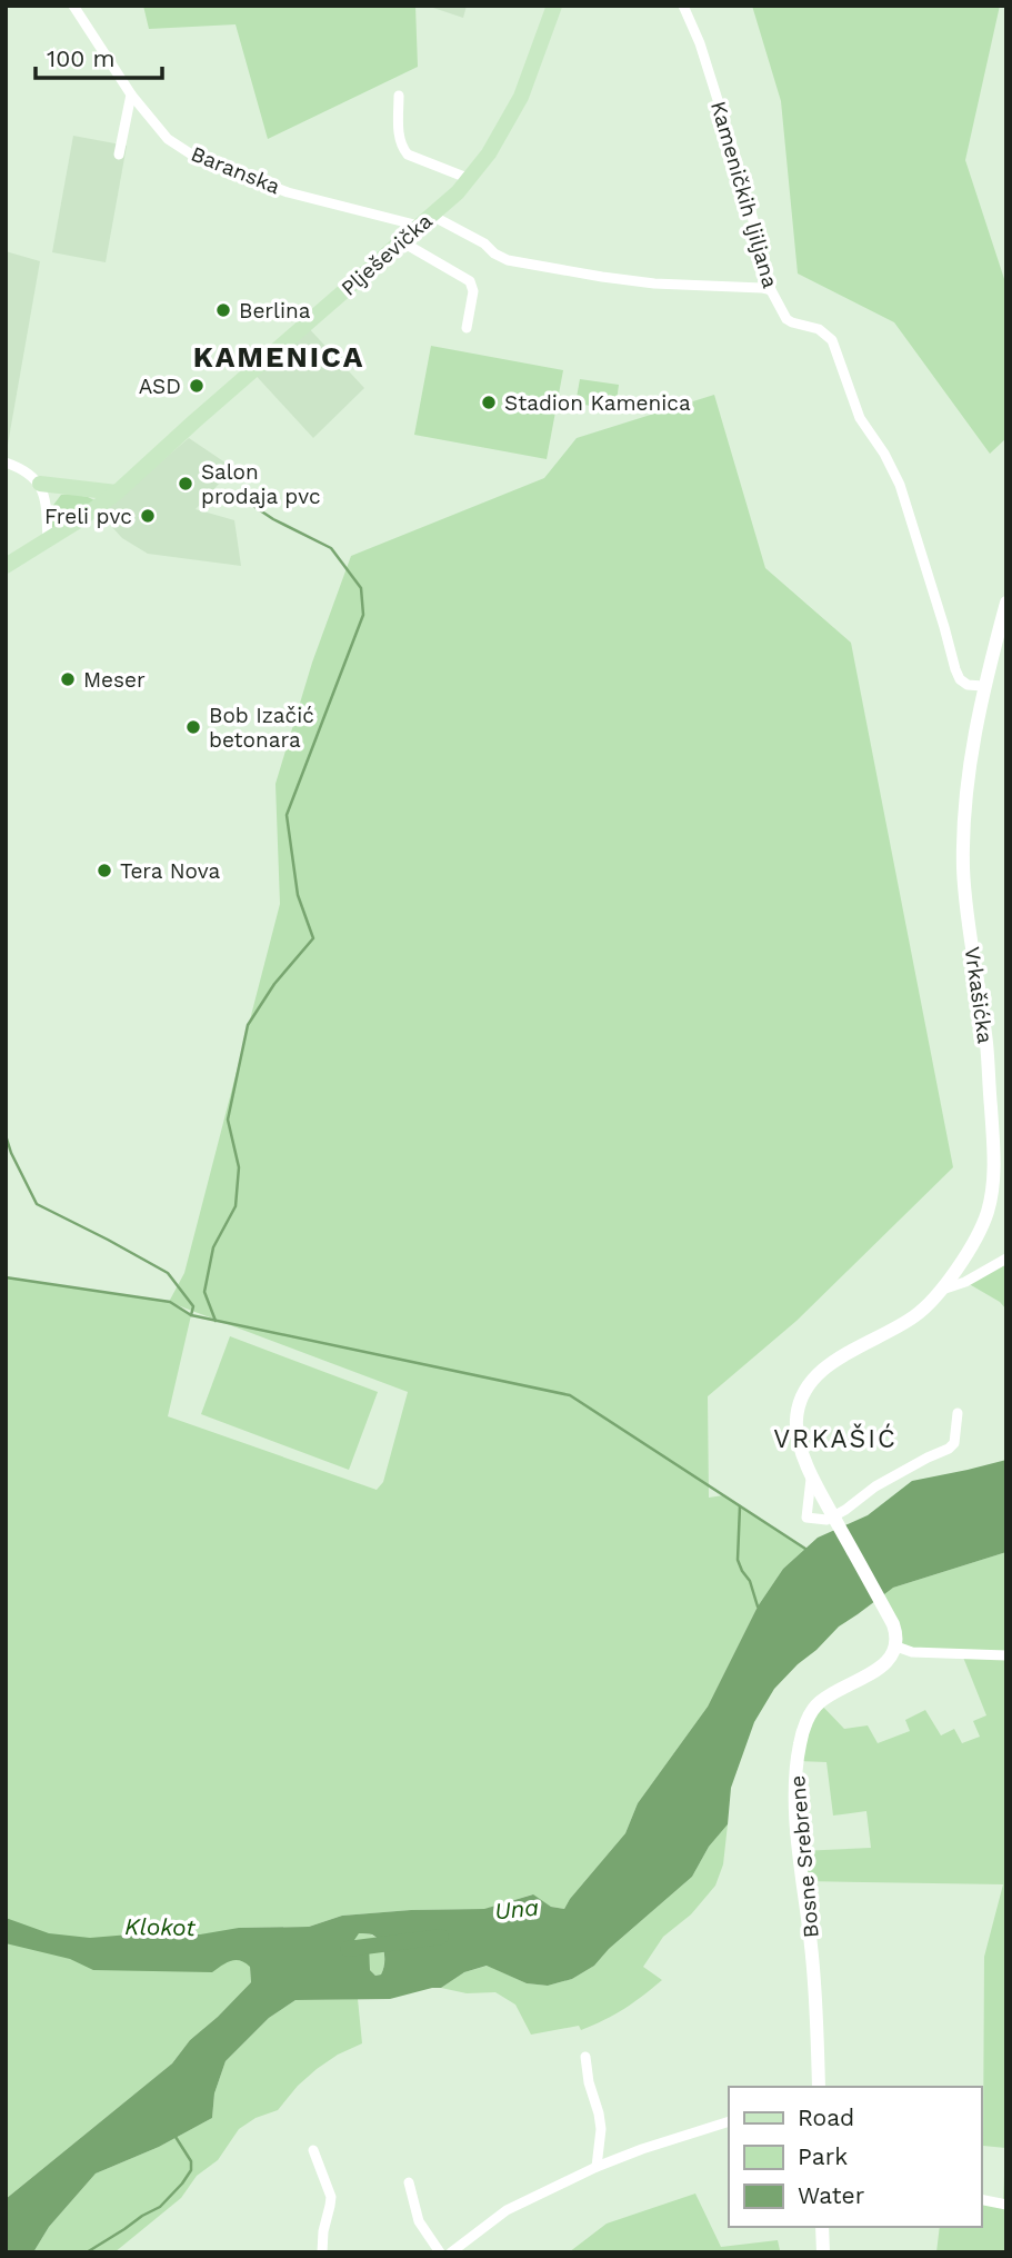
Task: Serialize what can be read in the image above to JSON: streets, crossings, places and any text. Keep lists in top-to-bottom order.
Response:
{
  "streets": {
    "main road": ["Plješevička"],
    "street": [
      "Baranska",
      "Kameničkih ljiljana",
      "Vrkašićka",
      "Bosne Srebrene"
    ]
  },
  "crossings": [
    ["Baranska", "Kameničkih ljiljana"],
    ["Baranska", "Plješevička"],
    ["Kameničkih ljiljana", "Vrkašićka"],
    ["Vrkašićka", "Bosne Srebrene"]
  ],
  "districts": ["KAMENICA", "VRKAŠIĆ"],
  "water": ["Una", "Klokot"],
  "places": [
    "Berlina",
    "ASD",
    "Stadion Kamenica",
    "Salon prodaja pvc",
    "Freli pvc",
    "Meser",
    "Bob Izačić betonara",
    "Tera Nova"
  ],
  "legend": ["Road", "Park", "Water"],
  "scale_bar": "100 m"
}
